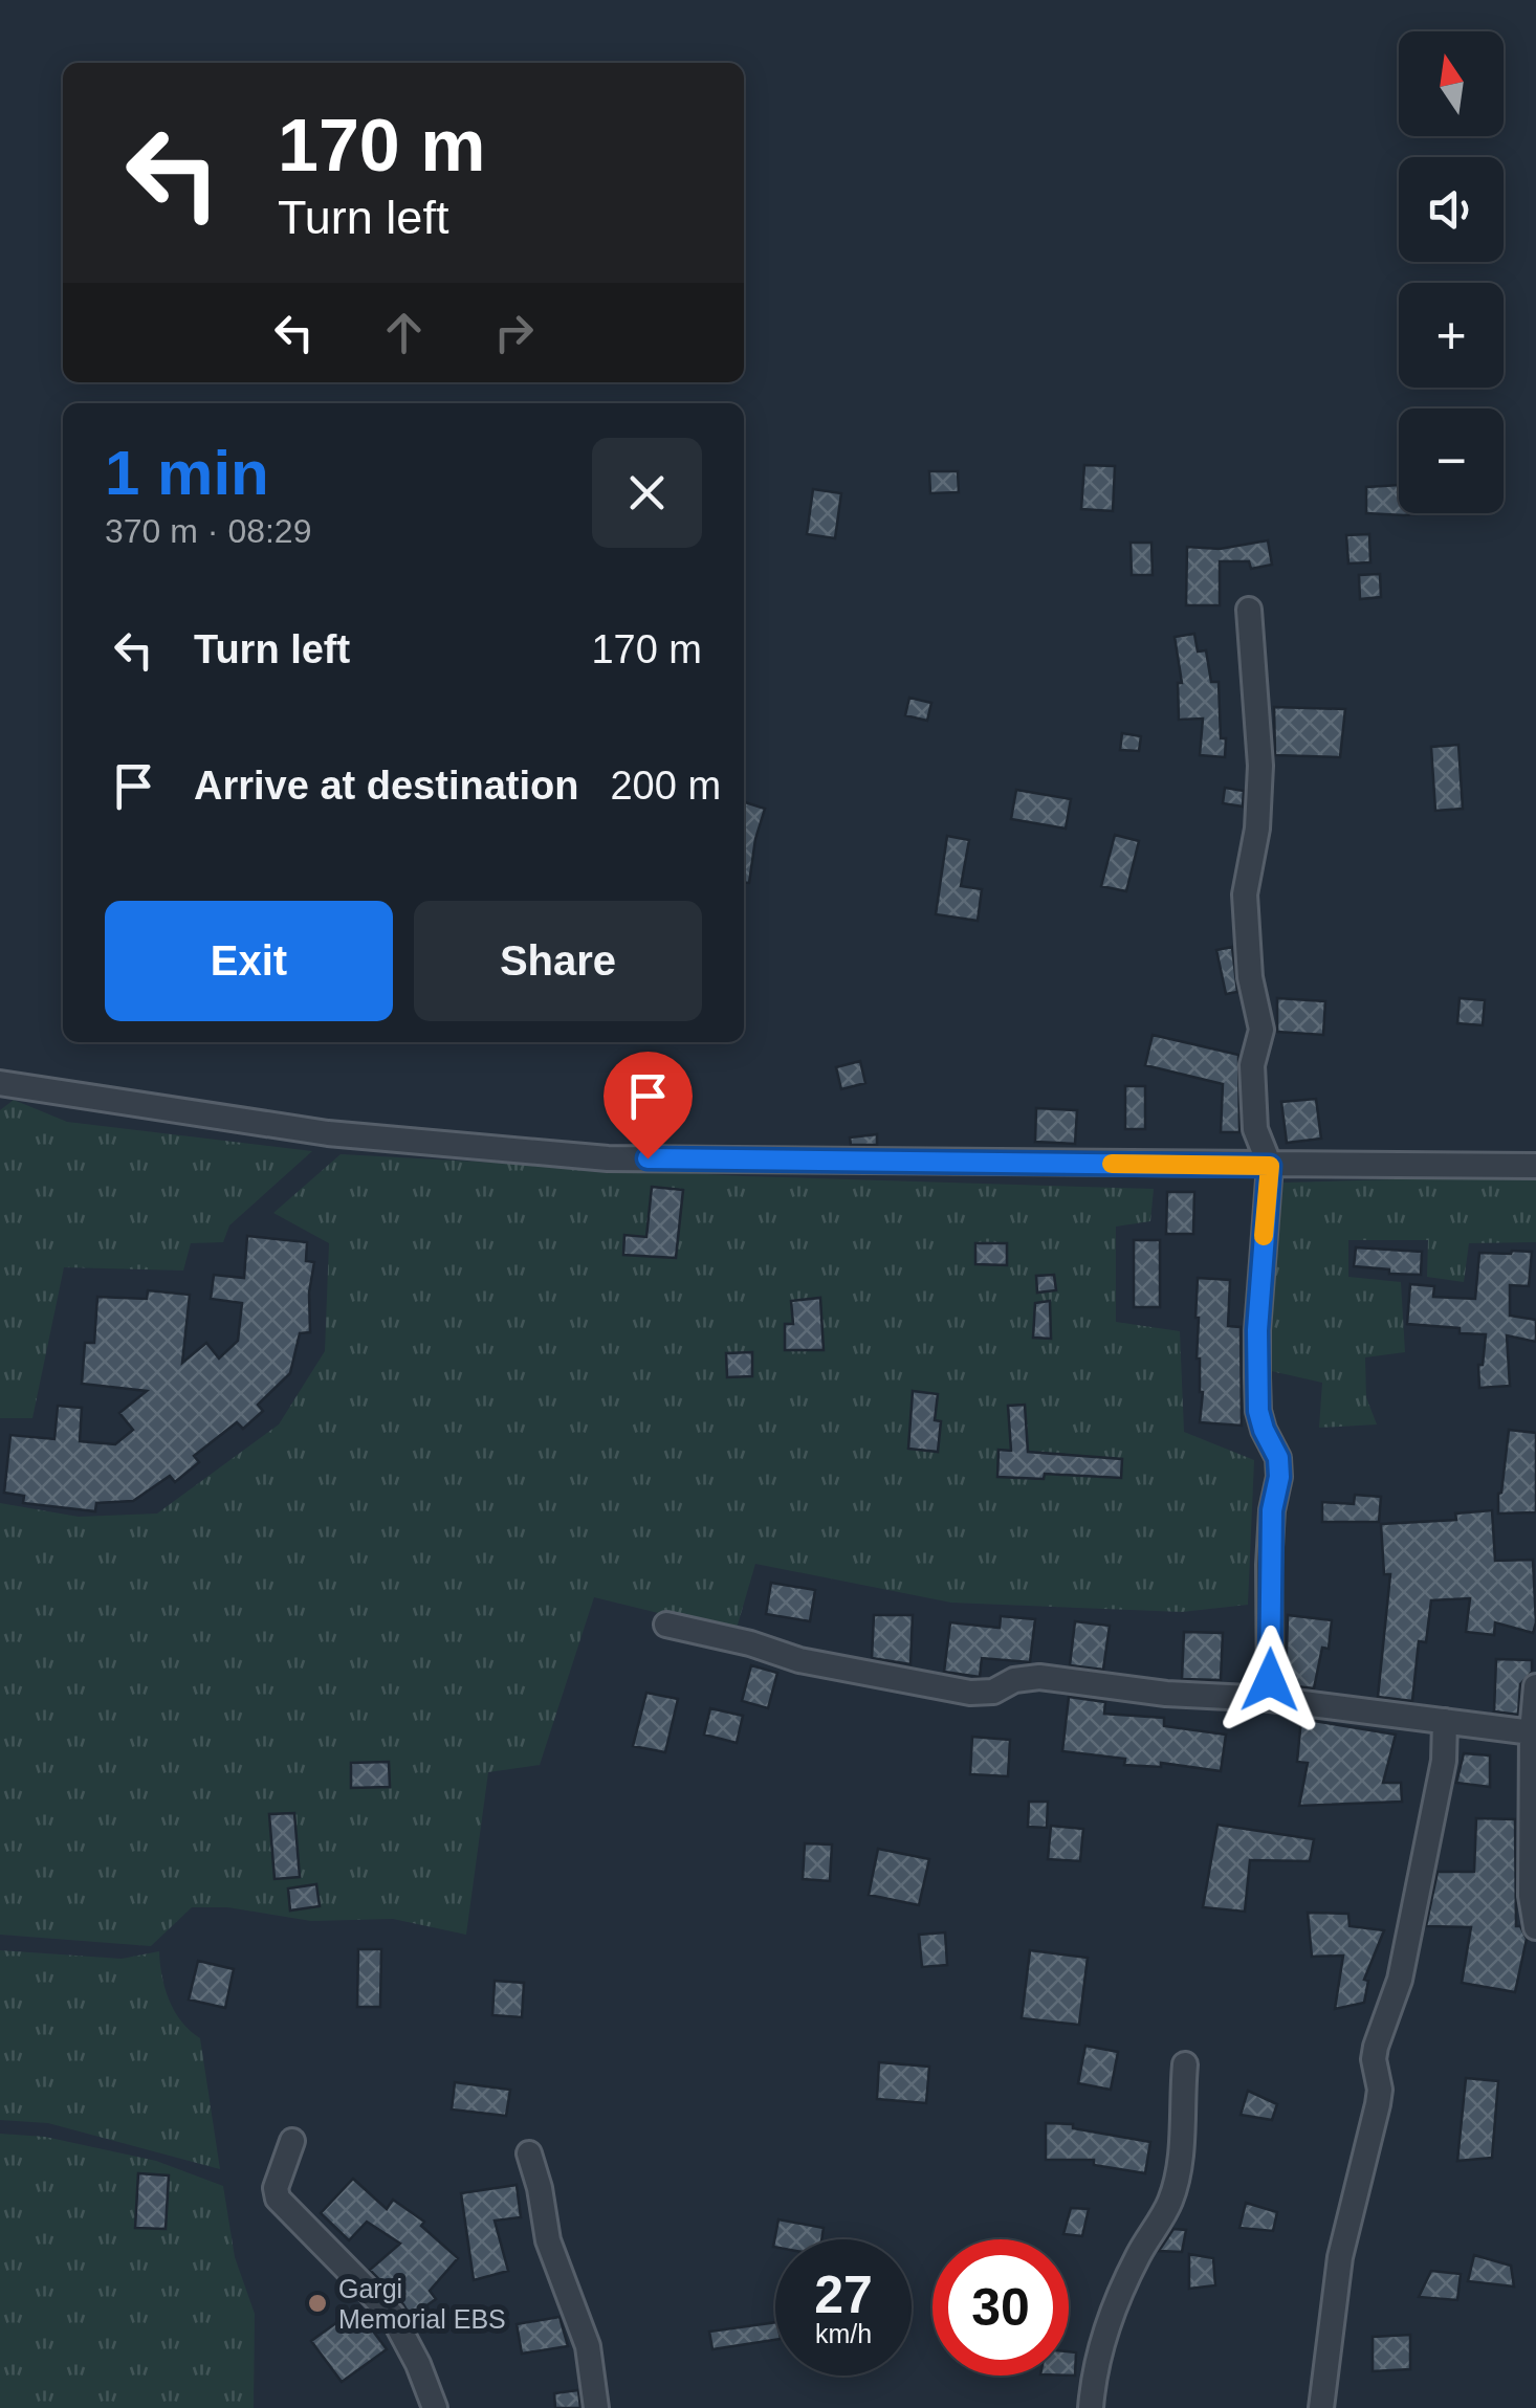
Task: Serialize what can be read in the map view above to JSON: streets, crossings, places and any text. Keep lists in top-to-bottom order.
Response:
{
  "places": ["Gargi Memorial EBS"],
  "north": "top",
  "page": {
    "map_buttons": ["+", "−"],
    "turn": ["170 m", "Turn left"],
    "heading": ["1 min", "370 m · 08:29"],
    "list": [
      {
        "name": "Turn left",
        "value": "170 m"
      },
      {
        "name": "Arrive at destination",
        "value": "200 m"
      }
    ],
    "buttons": ["Exit", "Share"],
    "speed": "27 km/h",
    "limit": "30"
  }
}
